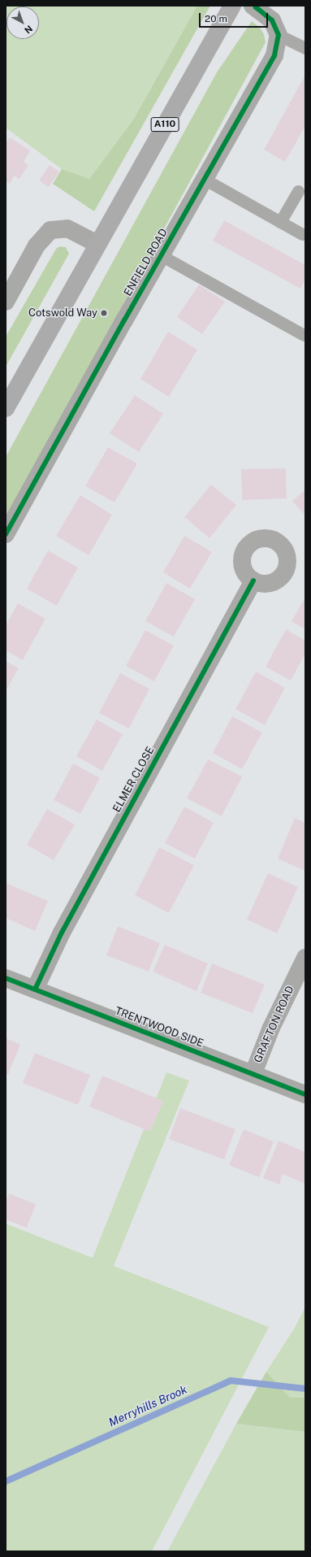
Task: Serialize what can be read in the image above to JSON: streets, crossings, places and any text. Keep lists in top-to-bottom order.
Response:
{
  "streets": {
    "main road": ["A110"],
    "street": [
      "ENFIELD ROAD",
      "ELMER CLOSE",
      "GRAFTON ROAD",
      "TRENTWOOD SIDE"
    ]
  },
  "crossings": [
    ["ELMER CLOSE", "TRENTWOOD SIDE"],
    ["GRAFTON ROAD", "TRENTWOOD SIDE"]
  ],
  "water": ["Merryhills Brook"],
  "places": ["Cotswold Way"],
  "scale_bar": "20 m",
  "north": "bottom right"
}
